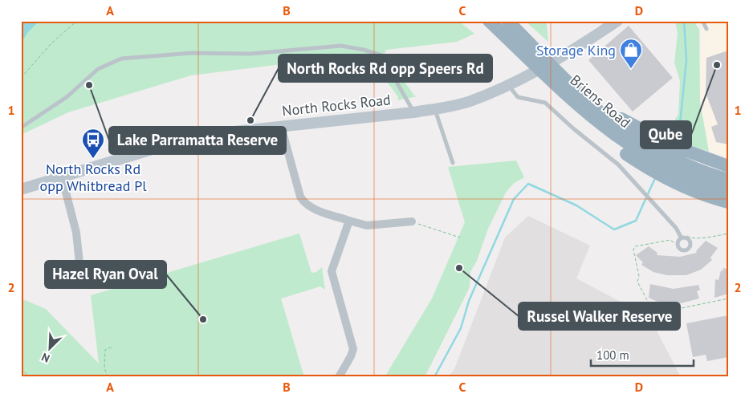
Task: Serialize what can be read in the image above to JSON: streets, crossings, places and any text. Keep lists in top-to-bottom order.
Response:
{
  "streets": {
    "main road": ["North Rocks Road"]
  },
  "places": {
    "other": [
      "Qube",
      "Lake Parramatta Reserve",
      "North Rocks Rd opp Speers Rd",
      "Russel Walker Reserve",
      "Hazel Ryan Oval"
    ],
    "shop": ["Storage King"],
    "bus stop": ["North Rocks Rd opp Whitbread Pl"]
  },
  "scale_bar": "100 m",
  "north": "bottom left",
  "grid": {
    "columns": [
      "A",
      "B",
      "C",
      "D"
    ],
    "rows": ["1", "2"]
  }
}
